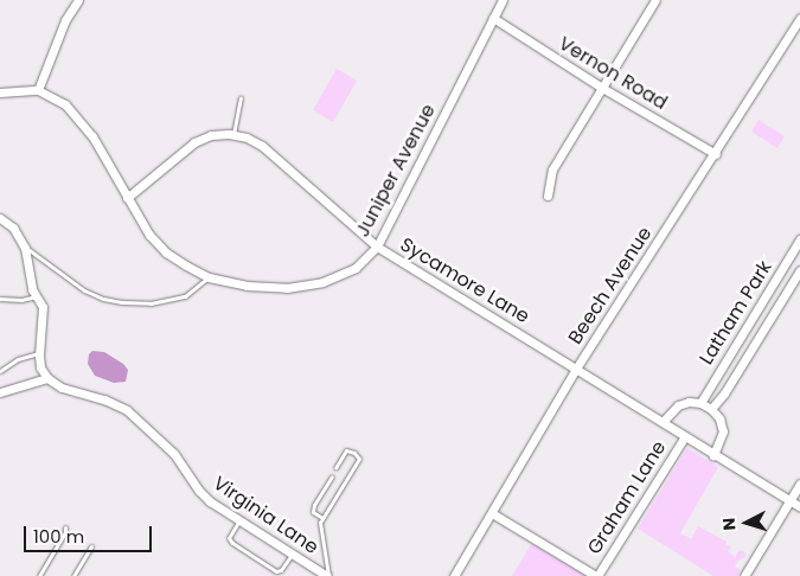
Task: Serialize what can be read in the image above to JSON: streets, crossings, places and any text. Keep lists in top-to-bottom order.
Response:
{
  "streets": {
    "street": [
      "Vernon Road",
      "Juniper Avenue",
      "Sycamore Lane",
      "Beech Avenue",
      "Latham Park",
      "Graham Lane",
      "Virginia Lane"
    ]
  },
  "crossings": [
    ["Vernon Road", "Juniper Avenue"],
    ["Vernon Road", "Beech Avenue"],
    ["Juniper Avenue", "Sycamore Lane"],
    ["Sycamore Lane", "Beech Avenue"],
    ["Sycamore Lane", "Graham Lane"]
  ],
  "scale_bar": "100 m",
  "north": "left"
}
